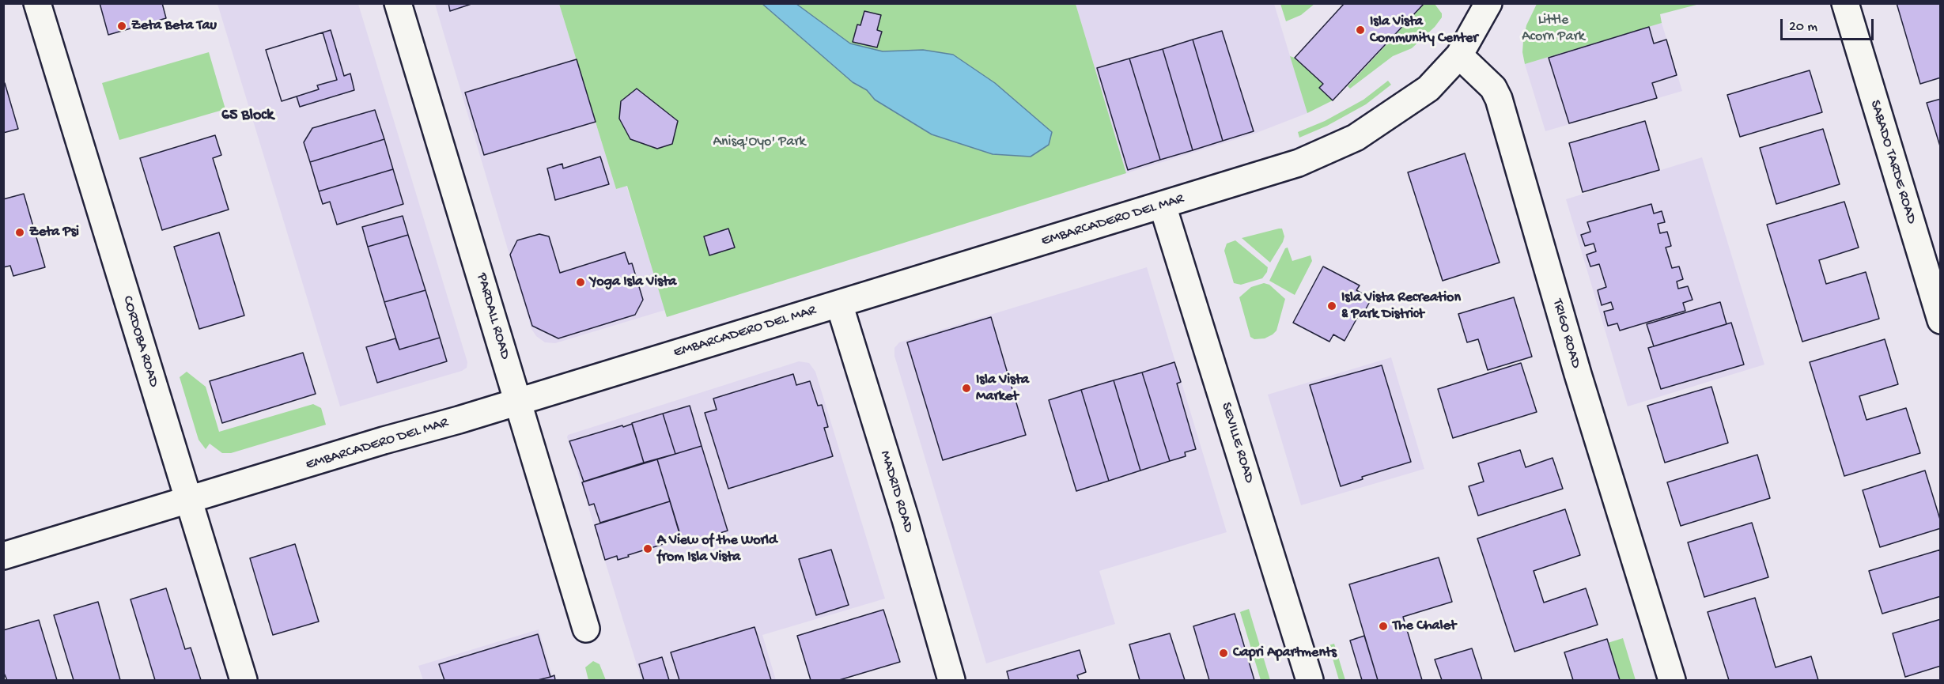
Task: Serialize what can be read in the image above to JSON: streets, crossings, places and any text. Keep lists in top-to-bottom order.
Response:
{
  "streets": {
    "street": [
      "SABADO TARDE ROAD",
      "EMBARCADERO DEL MAR",
      "PARDALL ROAD",
      "TRIGO ROAD",
      "CORDOBA ROAD",
      "SEVILLE ROAD",
      "MADRID ROAD"
    ]
  },
  "crossings": [
    ["EMBARCADERO DEL MAR", "PARDALL ROAD"],
    ["EMBARCADERO DEL MAR", "TRIGO ROAD"],
    ["EMBARCADERO DEL MAR", "CORDOBA ROAD"],
    ["EMBARCADERO DEL MAR", "SEVILLE ROAD"],
    ["EMBARCADERO DEL MAR", "MADRID ROAD"]
  ],
  "districts": ["65 Block"],
  "parks": ["Little Acorn Park", "Anisq'Oyo' Park"],
  "places": [
    "Zeta Beta Tau",
    "Isla Vista Community Center",
    "Zeta Psi",
    "Yoga Isla Vista",
    "Isla Vista Recreation & Park District",
    "Isla Vista Market",
    "A View of the World from Isla Vista",
    "The Chalet",
    "Capri Apartments"
  ],
  "scale_bar": "20 m"
}
